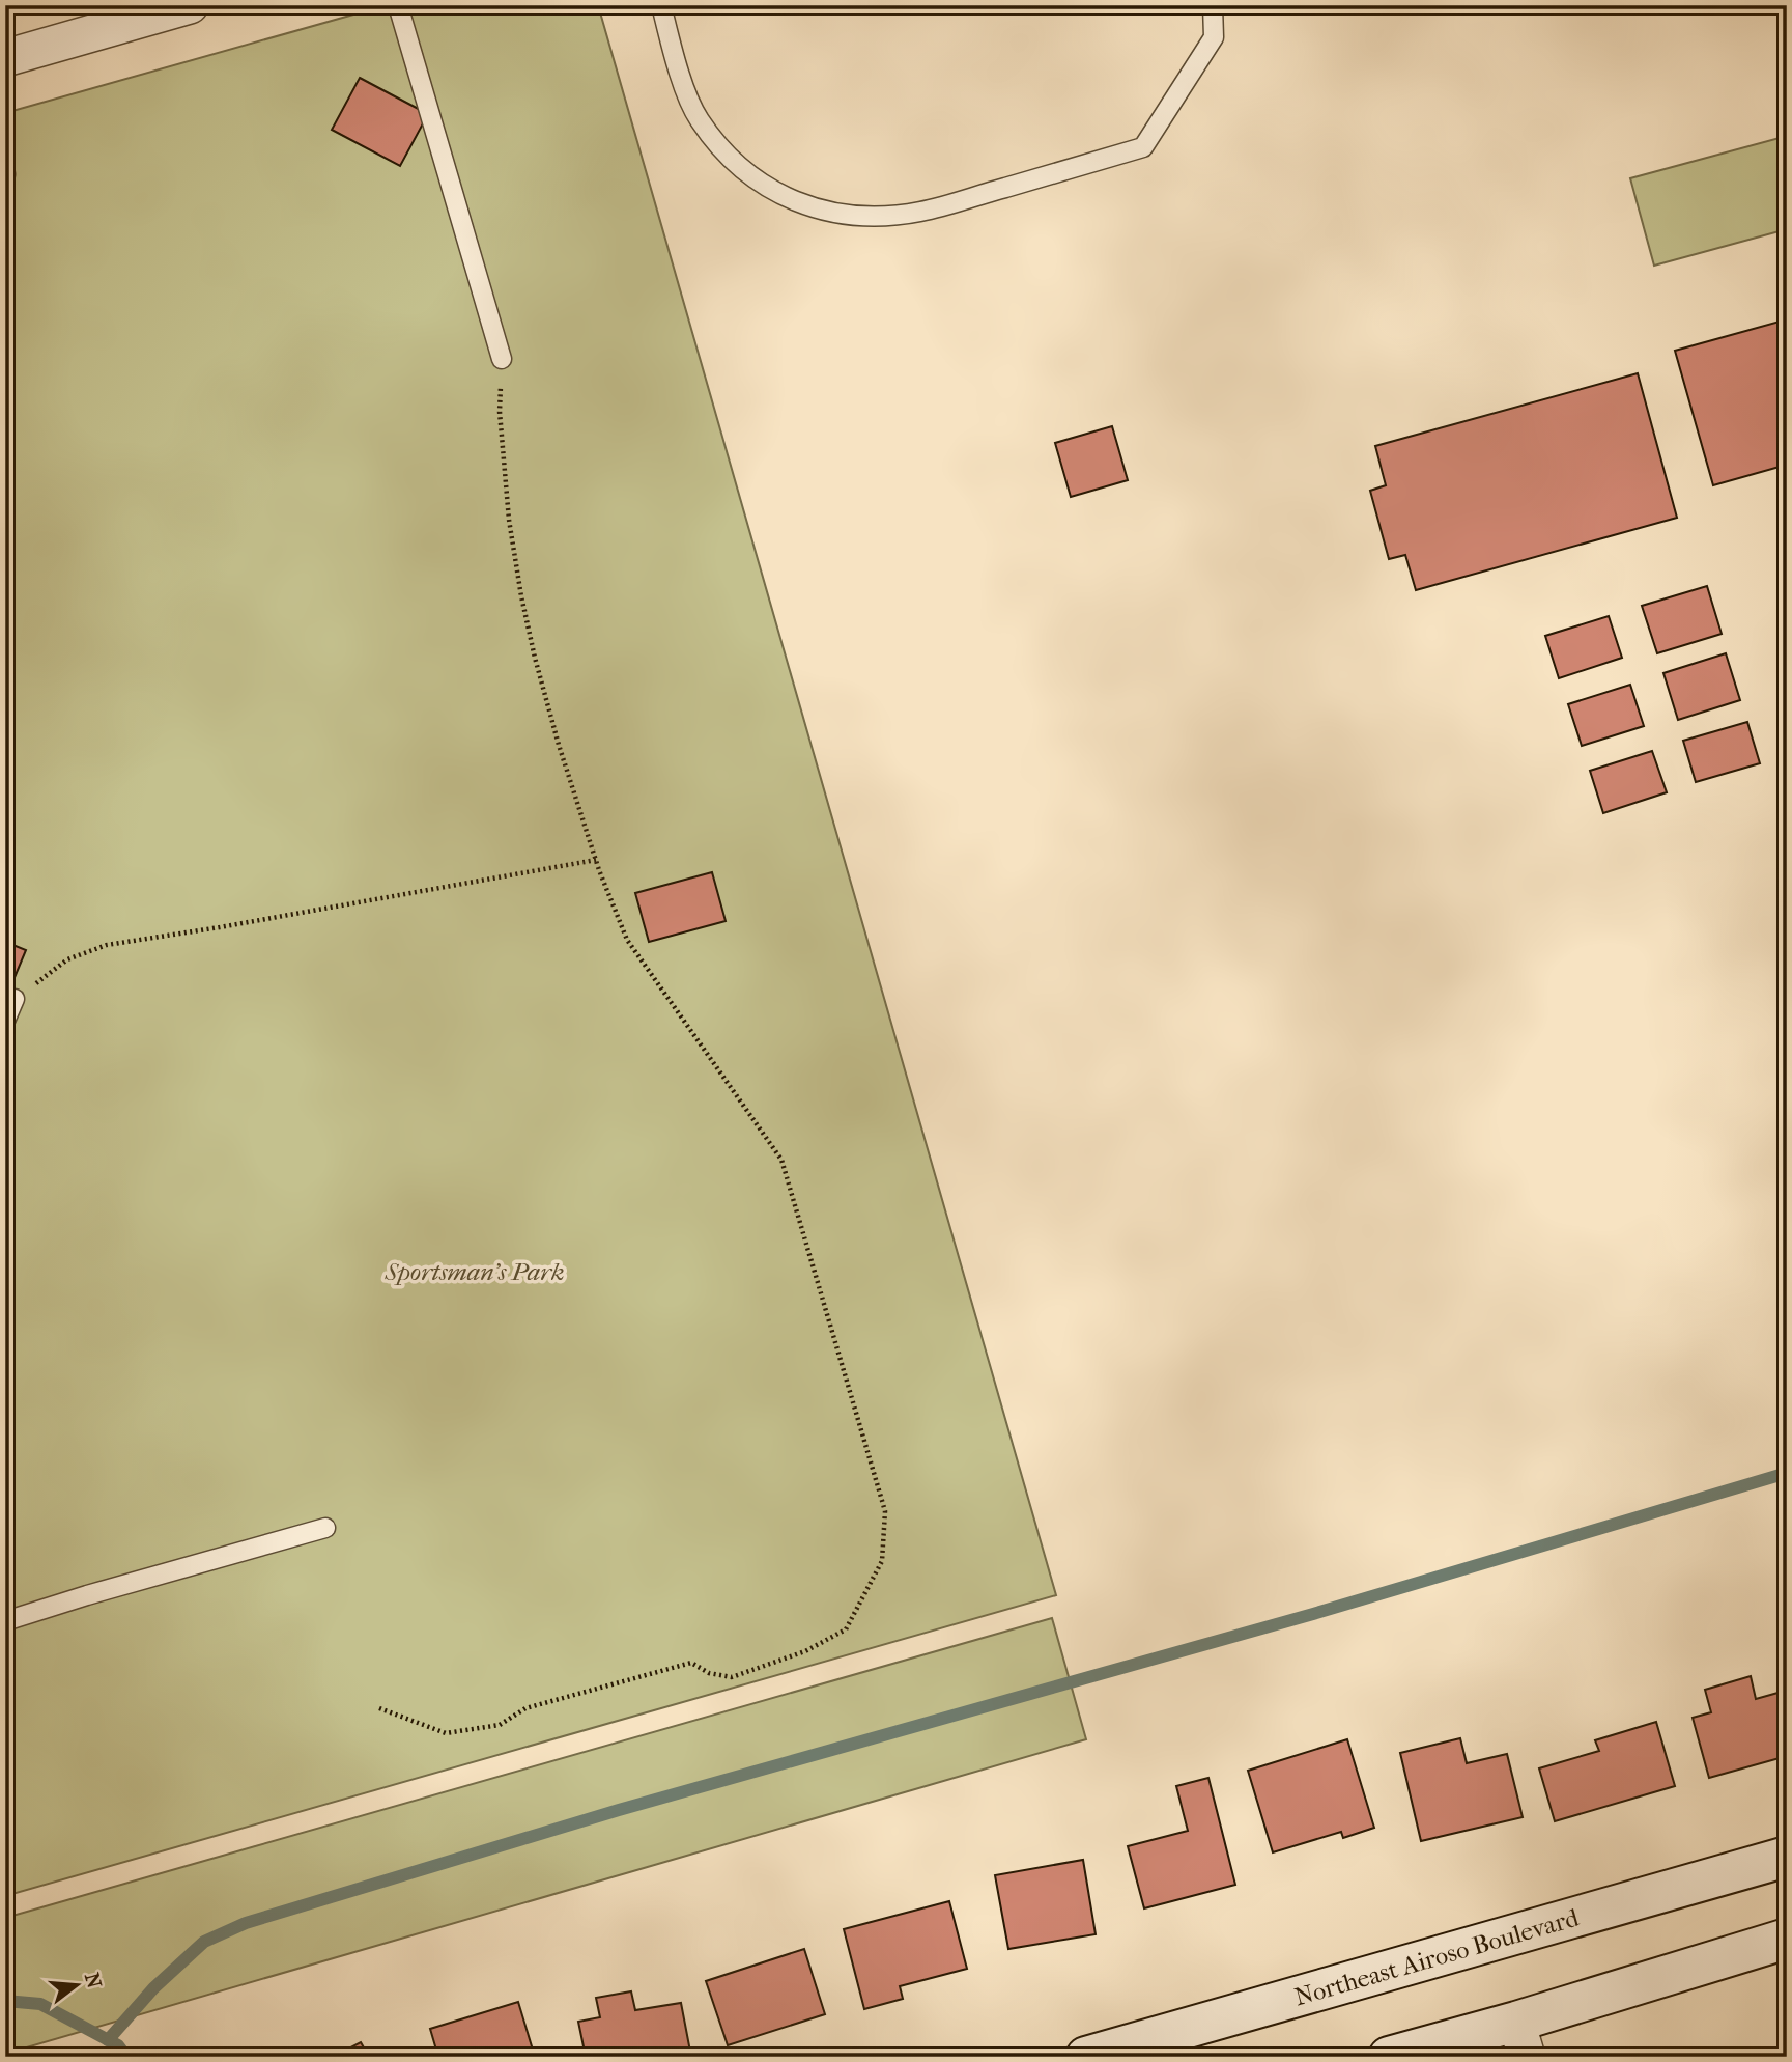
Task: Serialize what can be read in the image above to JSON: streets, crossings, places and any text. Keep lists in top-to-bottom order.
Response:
{
  "streets": {
    "main road": ["Northeast Airoso Boulevard"]
  },
  "parks": ["Sportsman's Park"],
  "north": "right"
}
